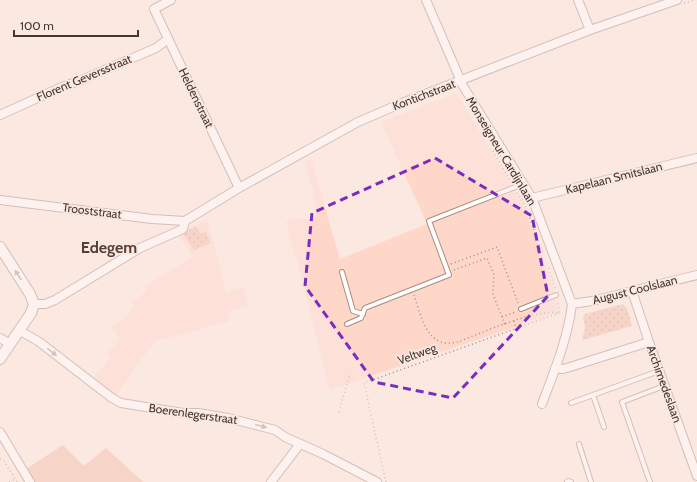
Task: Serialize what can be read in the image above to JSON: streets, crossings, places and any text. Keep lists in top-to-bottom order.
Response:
{
  "streets": {
    "street": [
      "Florent Geversstraat",
      "Kontichstraat",
      "Heldenstraat",
      "Monseigneur Cardijnlaan",
      "Kapelaan Smitslaan",
      "Trooststraat",
      "August Coolslaan",
      "Archimedeslaan",
      "Boerenlegerstraat"
    ],
    "path": ["Veltweg"]
  },
  "crossings": [
    ["Florent Geversstraat", "Heldenstraat"],
    ["Kontichstraat", "Heldenstraat"],
    ["Kontichstraat", "Monseigneur Cardijnlaan"],
    ["Kontichstraat", "Trooststraat"],
    ["Monseigneur Cardijnlaan", "Kapelaan Smitslaan"],
    ["Monseigneur Cardijnlaan", "August Coolslaan"],
    ["August Coolslaan", "Archimedeslaan"]
  ],
  "one_way": ["Boerenlegerstraat"],
  "districts": ["Edegem"],
  "scale_bar": "100 m"
}
